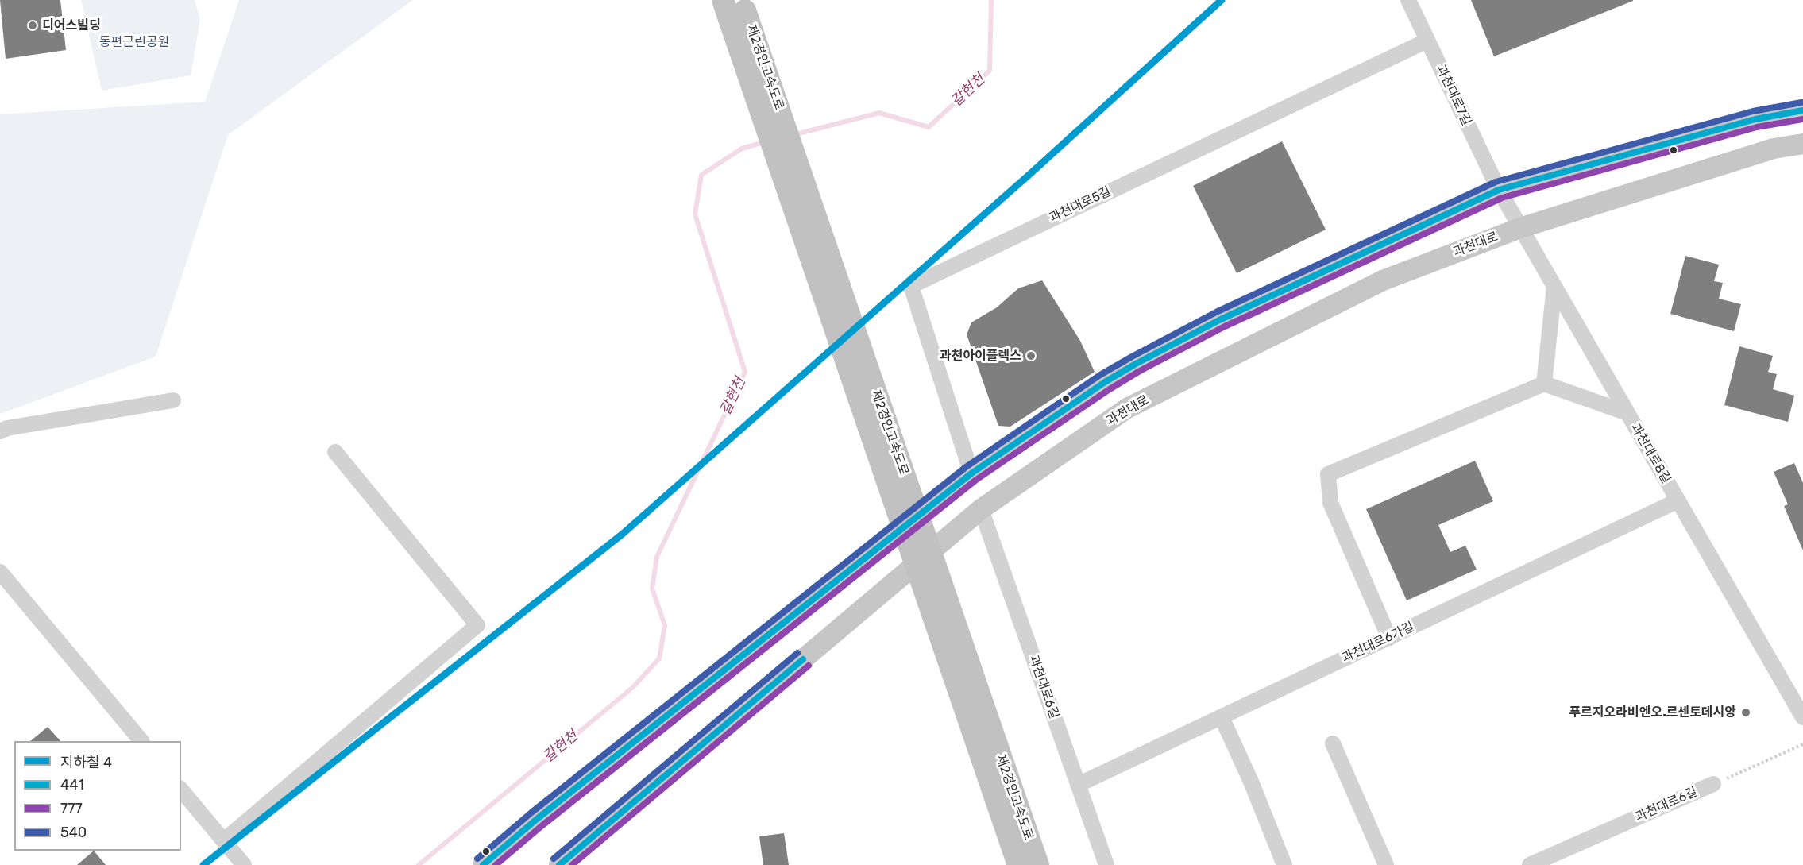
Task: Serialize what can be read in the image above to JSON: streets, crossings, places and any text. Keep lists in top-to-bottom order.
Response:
{
  "streets": {
    "highway": ["제2경인고속도로"],
    "main road": ["과천대로"],
    "street": [
      "과천대로7길",
      "과천대로5길",
      "과천대로8길",
      "과천대로6가길",
      "과천대로6길"
    ]
  },
  "crossings": [
    ["과천대로7길", "과천대로5길"],
    ["과천대로7길", "과천대로8길"],
    ["과천대로", "과천대로8길"],
    ["과천대로", "과천대로6길"],
    ["과천대로8길", "과천대로6가길"],
    ["과천대로6가길", "과천대로6길"]
  ],
  "water": ["갈현천"],
  "parks": ["동편근린공원"],
  "places": ["디어스빌딩", "과천아이플렉스", "푸르지오라비엔오.르센토데시앙"],
  "lines": [
    "metro line 4",
    "transit line 540",
    "transit line 441",
    "transit line 777"
  ],
  "legend": [
    "지하철 4",
    "441",
    "777",
    "540"
  ]
}
